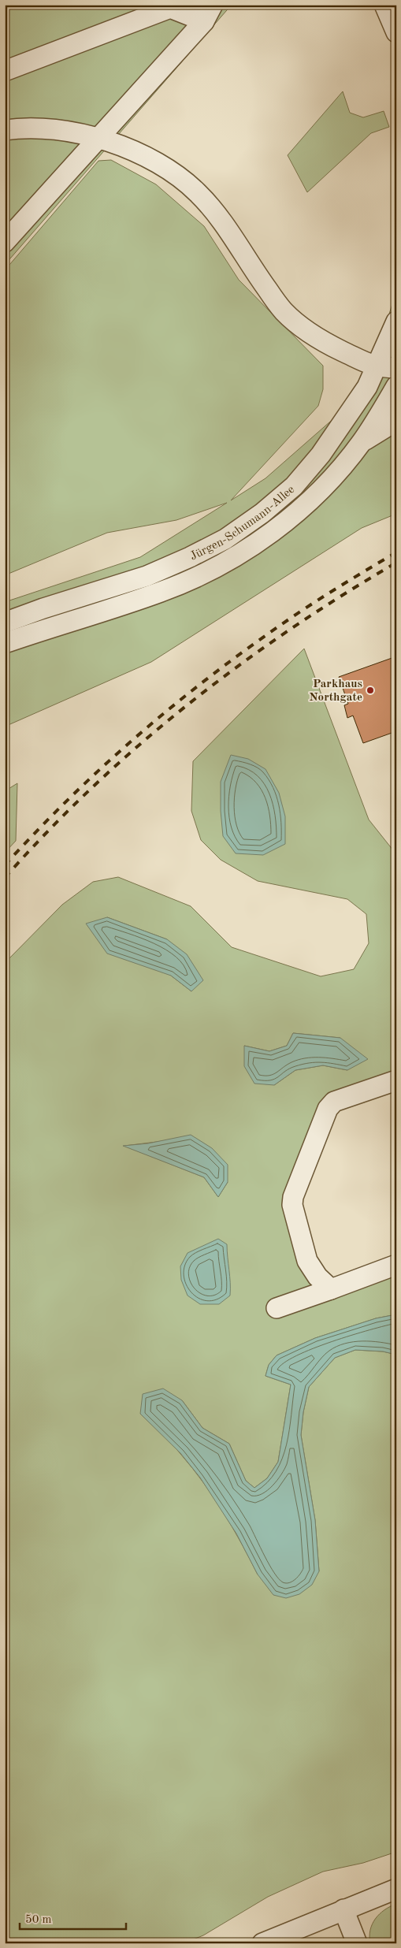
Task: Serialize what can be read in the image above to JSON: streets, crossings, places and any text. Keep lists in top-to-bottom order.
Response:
{
  "streets": {
    "street": ["Jürgen-Schumann-Allee"]
  },
  "places": ["Parkhaus Northgate"],
  "scale_bar": "50 m"
}
